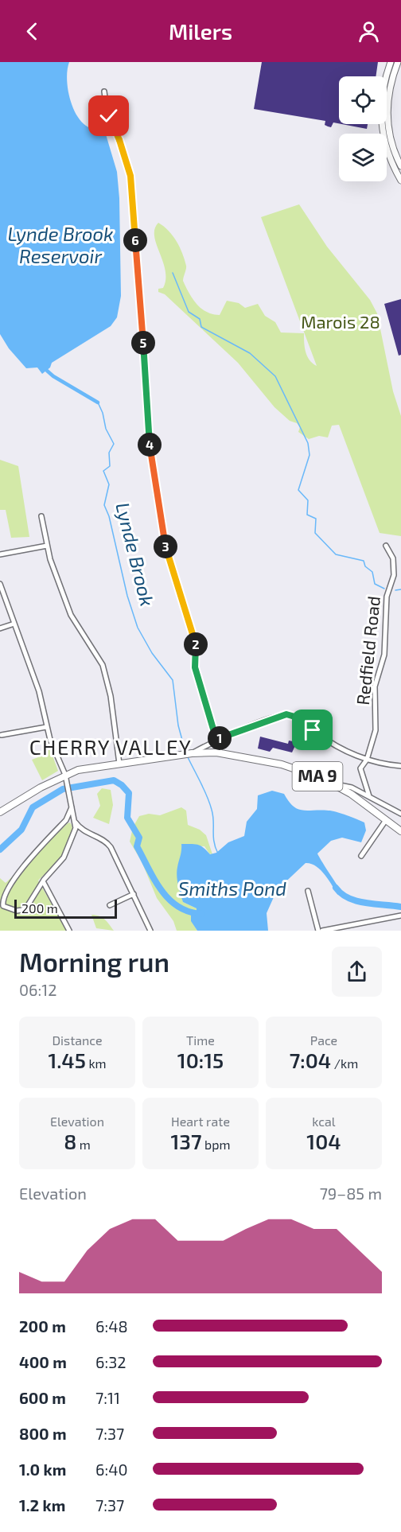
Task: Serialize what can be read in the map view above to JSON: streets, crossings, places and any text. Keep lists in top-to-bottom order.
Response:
{
  "streets": {
    "highway": ["MA 9"],
    "street": ["Redfield Road"]
  },
  "districts": ["CHERRY VALLEY"],
  "water": ["Lynde Brook Reservoir", "Lynde Brook", "Smiths Pond"],
  "parks": ["Marois 28"],
  "scale_bar": "200 m",
  "page": {
    "header": "Milers",
    "pins": [
      "6",
      "5",
      "4",
      "3",
      "2",
      "1"
    ],
    "scale": "200 m",
    "heading": ["Morning run", "06:12"],
    "stats": [
      ["Distance", "1.45 km"],
      ["Time", "10:15"],
      ["Pace", "7:04 /km"],
      ["Elevation", "8 m"],
      ["Heart rate", "137 bpm"],
      ["kcal", "104"]
    ],
    "chart": ["Elevation", "79–85 m"],
    "list": [
      {
        "name": "200 m",
        "note": "6:48"
      },
      {
        "name": "400 m",
        "note": "6:32"
      },
      {
        "name": "600 m",
        "note": "7:11"
      },
      {
        "name": "800 m",
        "note": "7:37"
      },
      {
        "name": "1.0 km",
        "note": "6:40"
      },
      {
        "name": "1.2 km",
        "note": "7:37"
      }
    ]
  }
}
